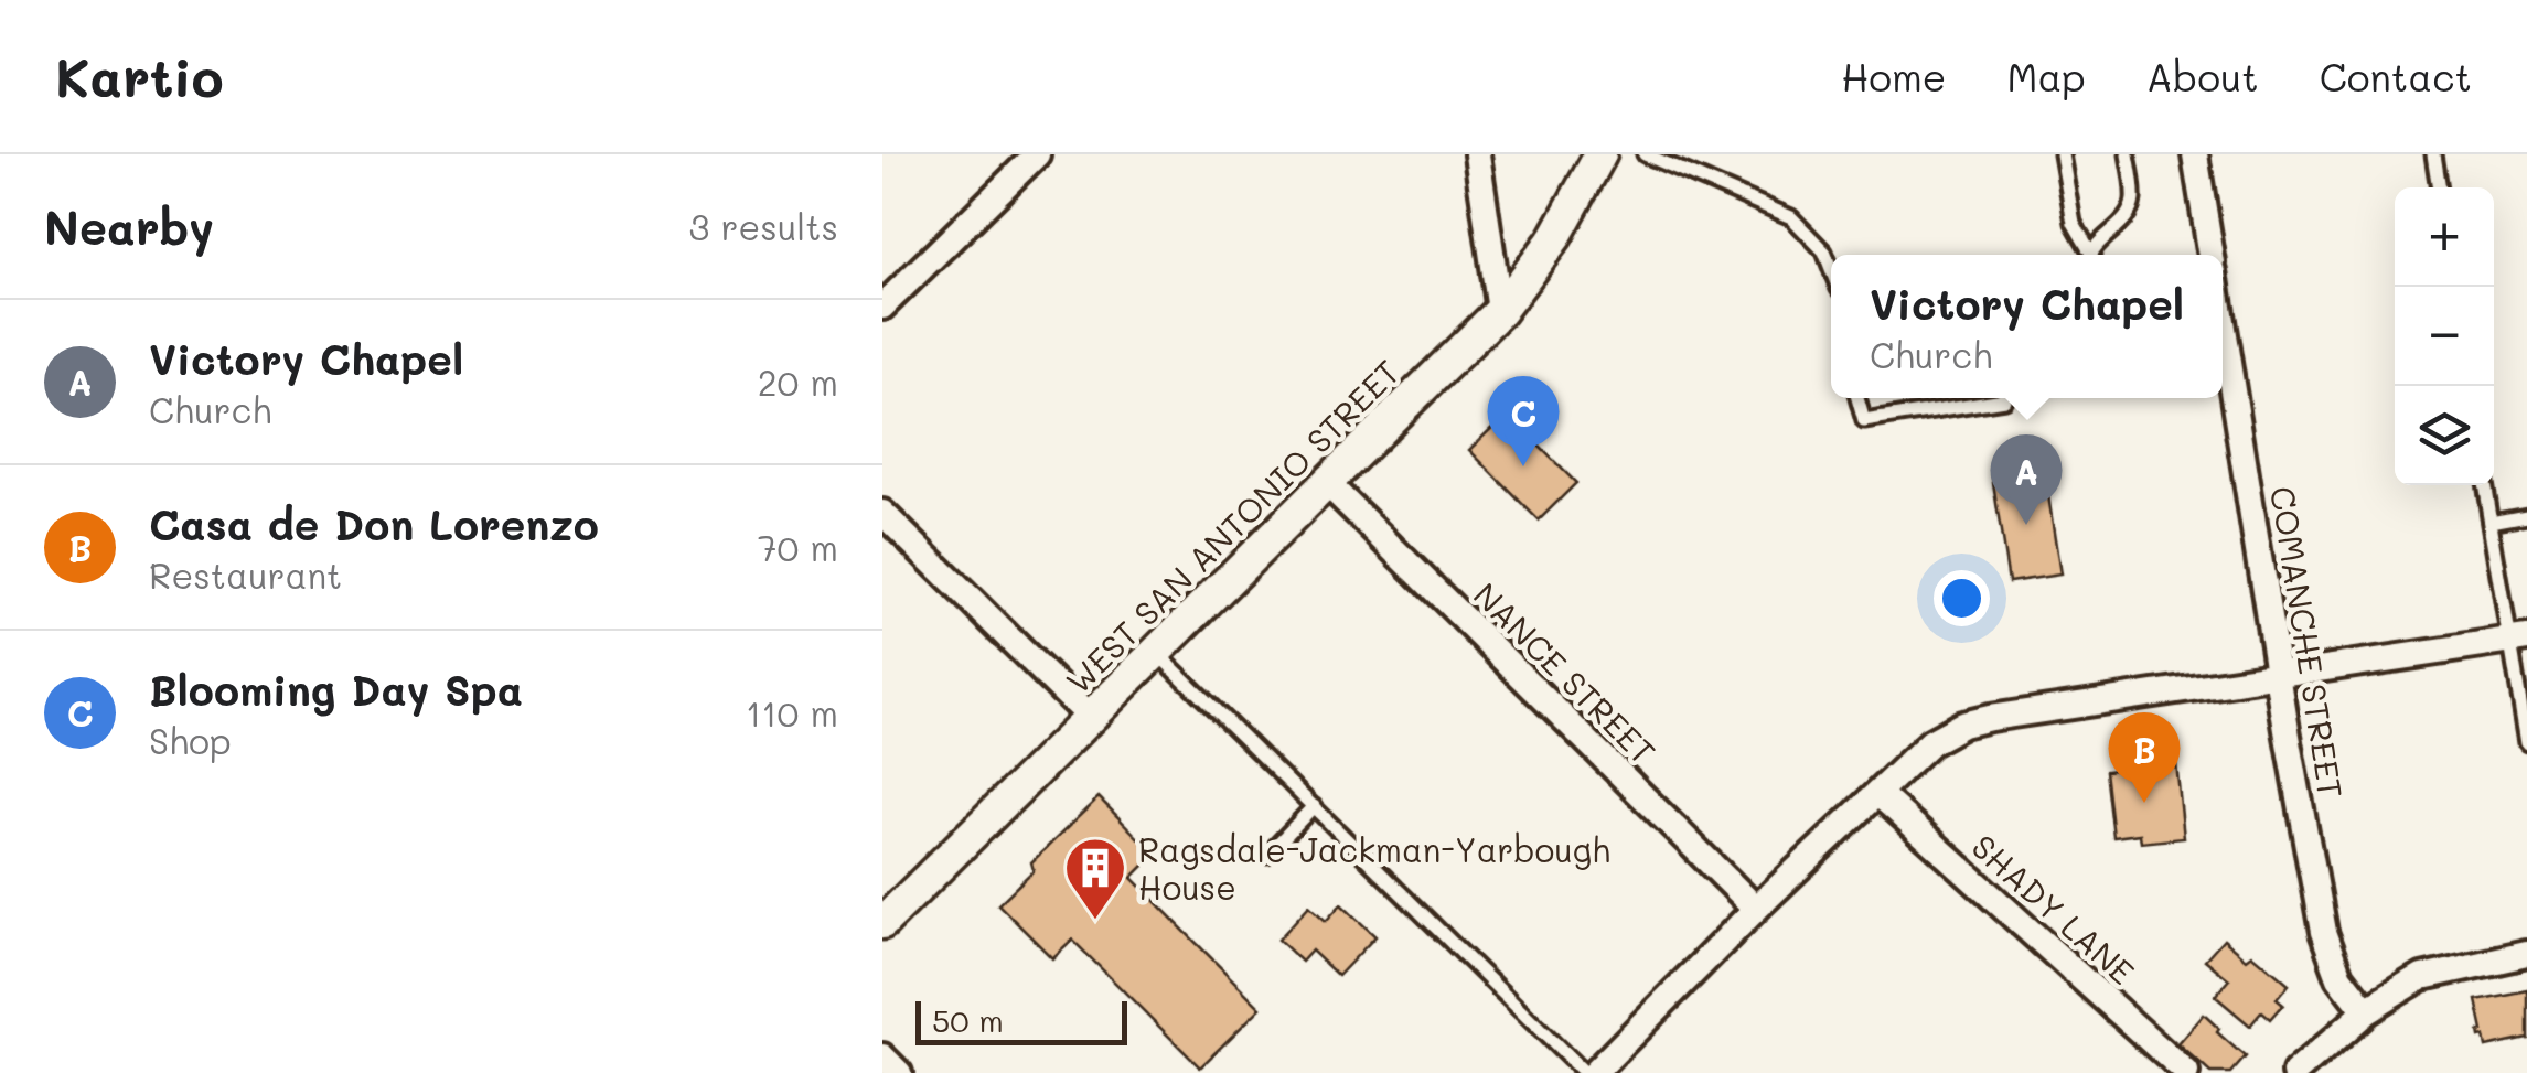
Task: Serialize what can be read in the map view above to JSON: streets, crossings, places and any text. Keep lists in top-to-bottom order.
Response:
{
  "streets": {
    "street": [
      "WEST SAN ANTONIO STREET",
      "COMANCHE STREET",
      "NANCE STREET",
      "SHADY LANE"
    ]
  },
  "crossings": [
    ["WEST SAN ANTONIO STREET", "NANCE STREET"]
  ],
  "places": {
    "building": ["Ragsdale-Jackman-Yarbough House"]
  },
  "scale_bar": "50 m",
  "page": {
    "header": "Kartio",
    "nav": [
      "Home",
      "Map",
      "About",
      "Contact"
    ],
    "heading": ["Nearby", "3 results"],
    "map_buttons": ["+", "−"],
    "popup": ["Victory Chapel", "Church"],
    "list": [
      {
        "mark": "A",
        "name": "Victory Chapel",
        "note": "Church",
        "value": "20 m"
      },
      {
        "mark": "B",
        "name": "Casa de Don Lorenzo",
        "note": "Restaurant",
        "value": "70 m"
      },
      {
        "mark": "C",
        "name": "Blooming Day Spa",
        "note": "Shop",
        "value": "110 m"
      }
    ],
    "pins": ["C", "A", "B"],
    "scale": "50 m"
  }
}
